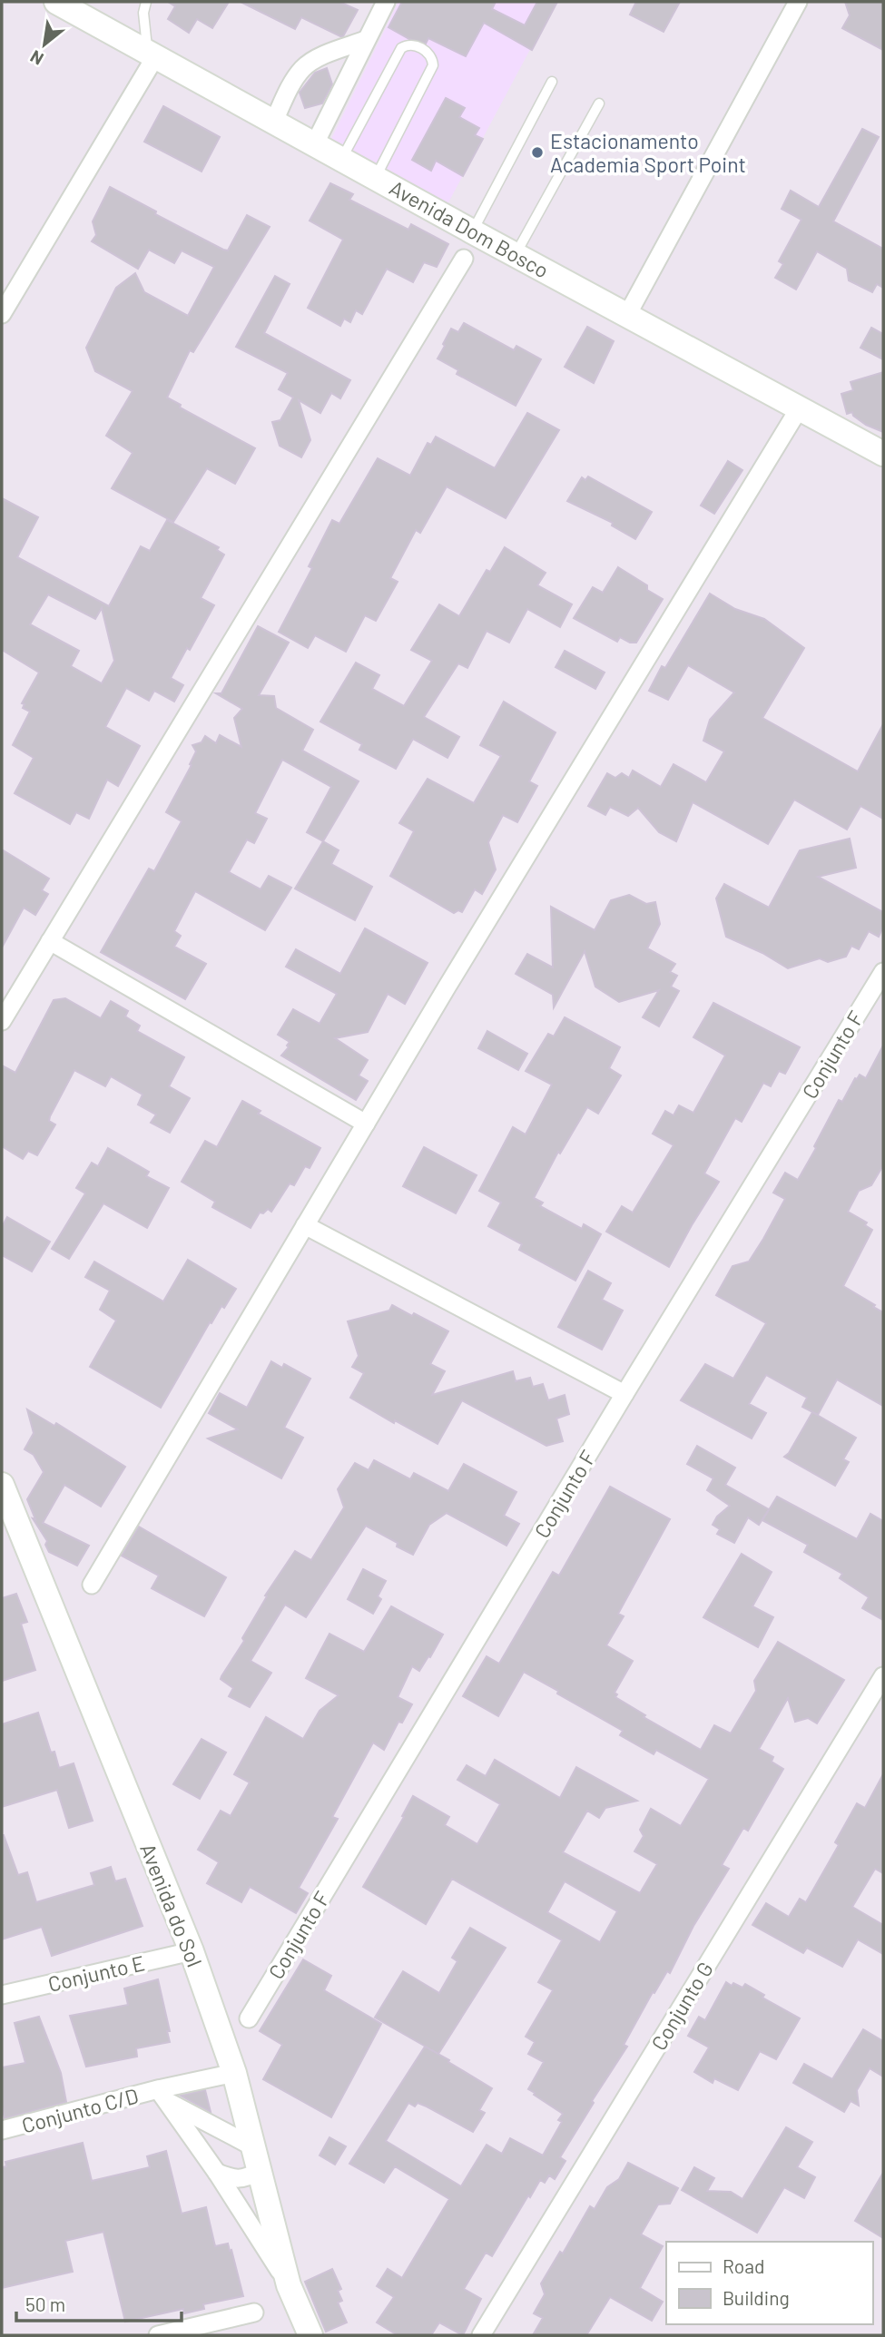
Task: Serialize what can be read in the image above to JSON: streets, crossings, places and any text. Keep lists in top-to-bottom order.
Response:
{
  "streets": {
    "street": [
      "Avenida Dom Bosco",
      "Conjunto F",
      "Avenida do Sol",
      "Conjunto E",
      "Conjunto G",
      "Conjunto C/D"
    ]
  },
  "crossings": [
    ["Avenida do Sol", "Conjunto E"],
    ["Avenida do Sol", "Conjunto C/D"]
  ],
  "places": ["Estacionamento Academia Sport Point"],
  "legend": ["Road", "Building"],
  "scale_bar": "50 m",
  "north": "bottom left"
}
